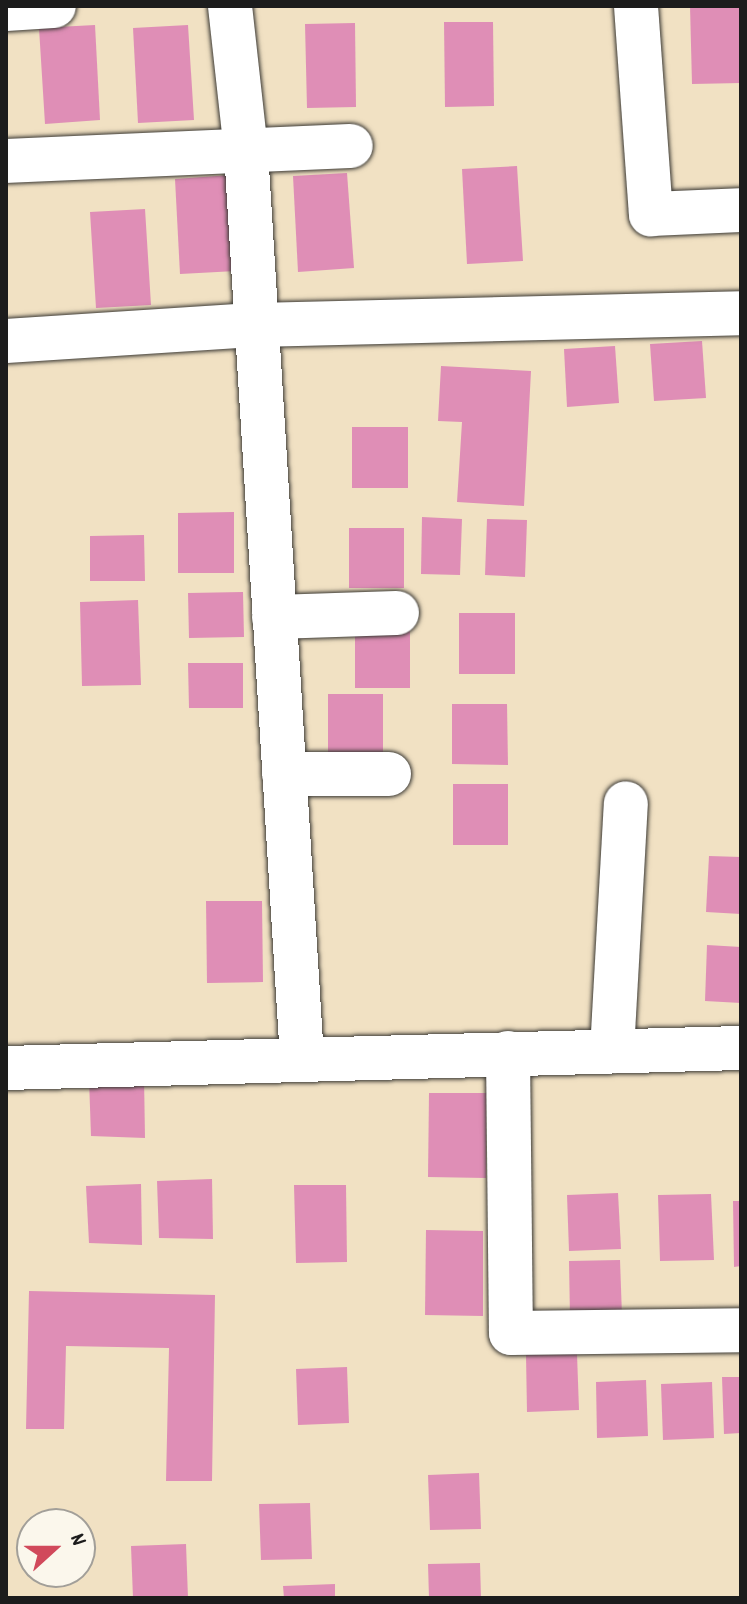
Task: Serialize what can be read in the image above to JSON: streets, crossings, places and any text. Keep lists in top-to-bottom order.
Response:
{
  "north": "right"
}
